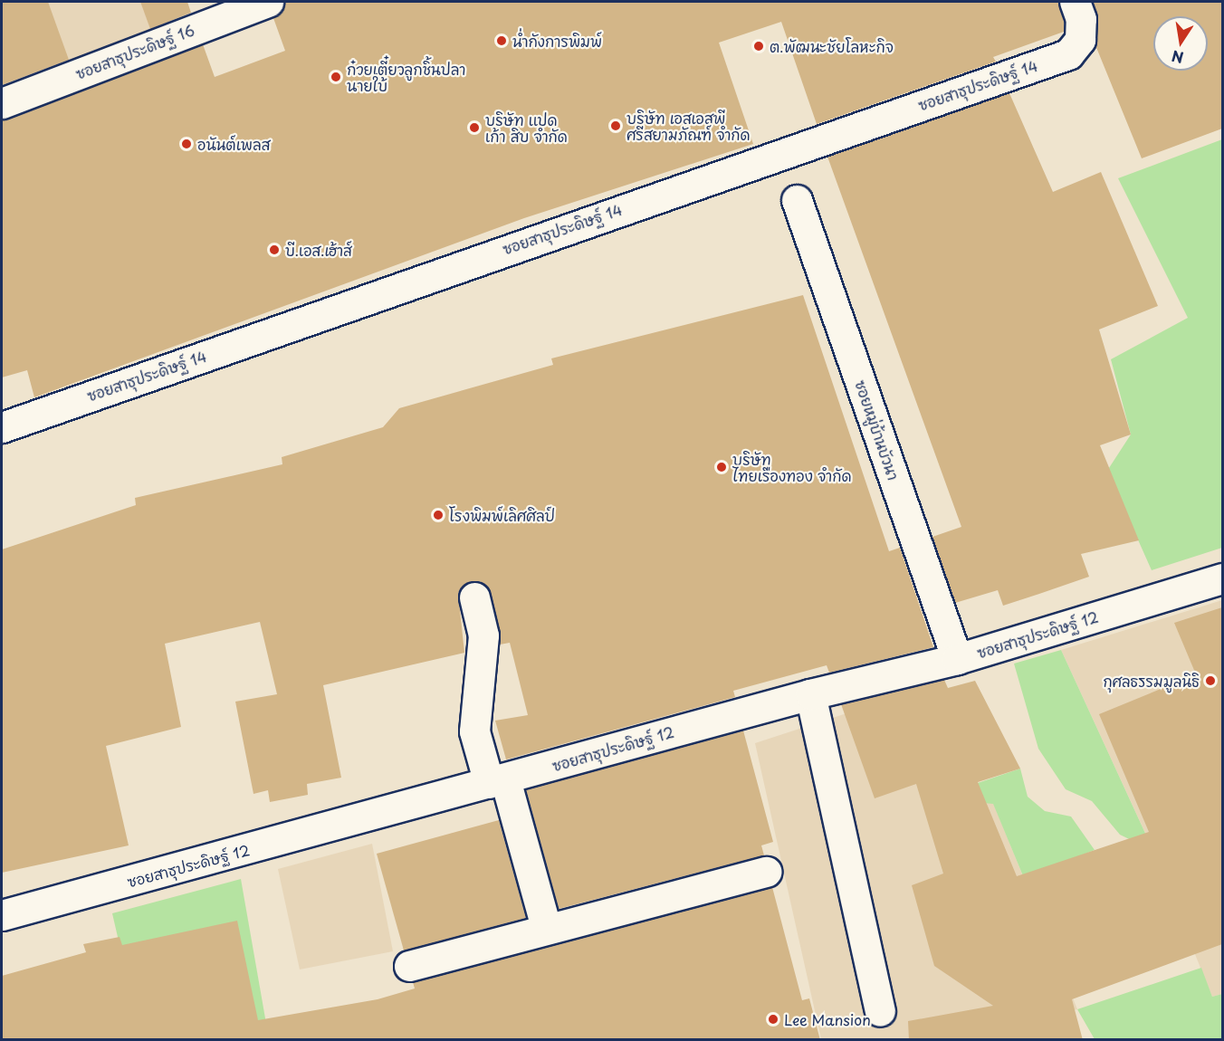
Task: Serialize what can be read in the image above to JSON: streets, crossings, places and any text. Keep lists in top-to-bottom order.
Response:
{
  "streets": {
    "street": [
      "ซอยสาธุประดิษฐ์ 16",
      "ซอยสาธุประดิษฐ์ 14",
      "ซอยหมู่บ้านบัวนา",
      "ซอยสาธุประดิษฐ์ 12"
    ]
  },
  "crossings": [
    ["ซอยหมู่บ้านบัวนา", "ซอยสาธุประดิษฐ์ 12"]
  ],
  "places": [
    "น่ำกังการพิมพ์",
    "ต.พัฒนะชัยโลหะกิจ",
    "ก๋วยเตี๋ยวลูกชิ้นปลา นายใบ้",
    "บริษัท เอสเอสพี ศรีสยามภัณฑ์ จำกัด",
    "บริษัท แปด เก้า สิบ จำกัด",
    "อนันต์เพลส",
    "บี.เอส.เฮ้าส์",
    "บริษัท ไทยเรืองทอง จำกัด",
    "โรงพิมพ์เลิศศิลป์",
    "กุศลธรรมมูลนิธิ",
    "Lee Mansion"
  ],
  "north": "bottom"
}
